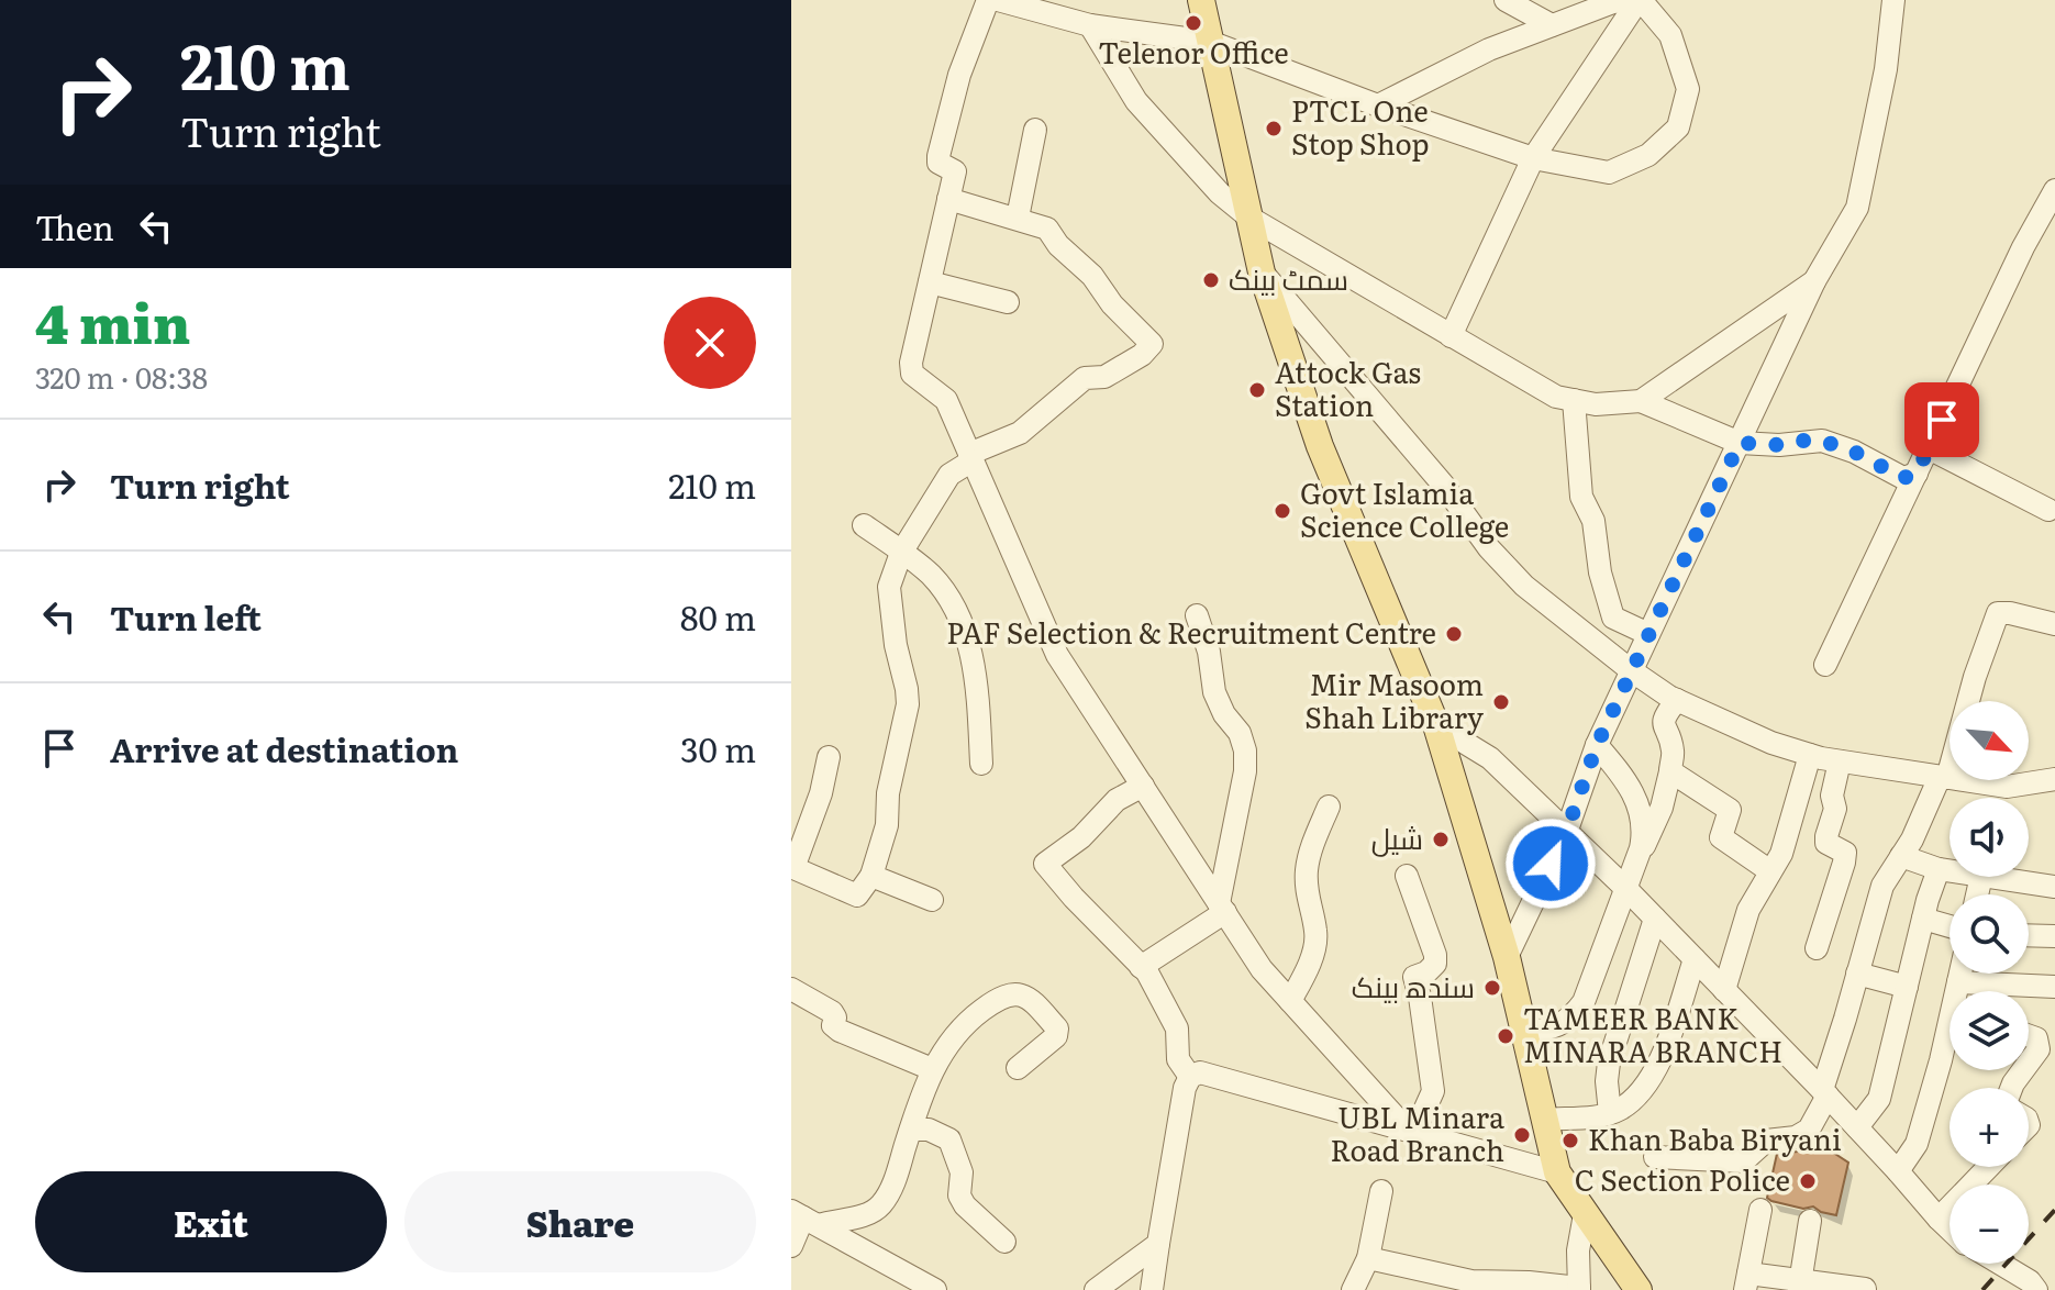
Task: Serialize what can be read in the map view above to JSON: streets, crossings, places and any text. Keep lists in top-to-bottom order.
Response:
{
  "places": [
    "Telenor Office",
    "PTCL One Stop Shop",
    "سمٹ بینک",
    "Attock Gas Station",
    "Govt Islamia Science College",
    "PAF Selection & Recruitment Centre",
    "Mir Masoom Shah Library",
    "شیل",
    "سندھ بینک",
    "TAMEER BANK MINARA BRANCH",
    "UBL Minara Road Branch",
    "Khan Baba Biryani",
    "C Section Police"
  ],
  "north": "bottom right",
  "page": {
    "turn": ["210 m", "Turn right"],
    "then": "Then",
    "heading": ["4 min", "320 m · 08:38"],
    "list": [
      {
        "name": "Turn right",
        "value": "210 m"
      },
      {
        "name": "Turn left",
        "value": "80 m"
      },
      {
        "name": "Arrive at destination",
        "value": "30 m"
      }
    ],
    "map_buttons": ["+", "−"],
    "buttons": ["Exit", "Share"]
  }
}
